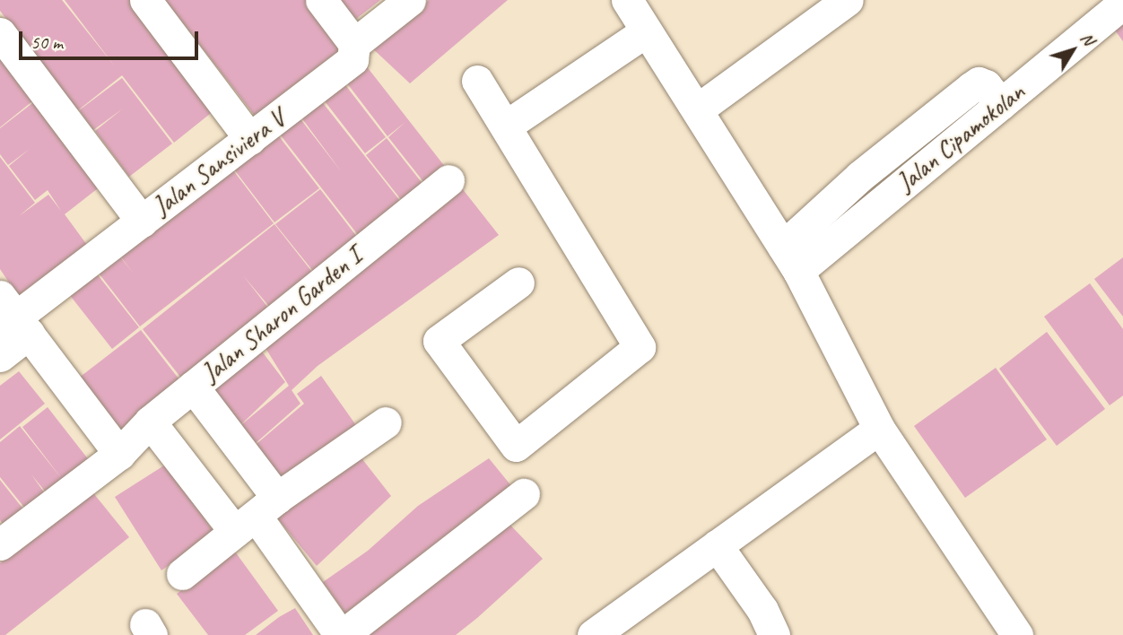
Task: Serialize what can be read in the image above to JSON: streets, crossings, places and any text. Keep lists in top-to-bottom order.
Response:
{
  "streets": {
    "street": ["Jalan Cipamokolan", "Jalan Sansiviera V", "Jalan Sharon Garden I"]
  },
  "scale_bar": "50 m",
  "north": "top right"
}
